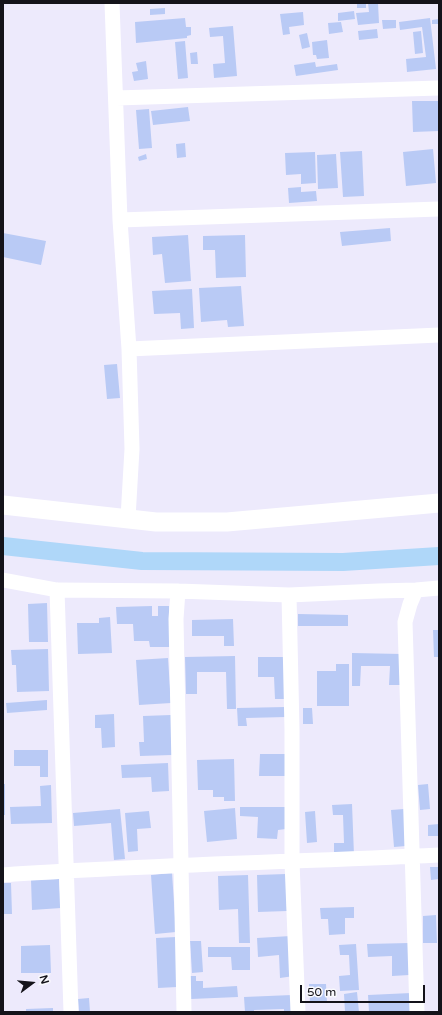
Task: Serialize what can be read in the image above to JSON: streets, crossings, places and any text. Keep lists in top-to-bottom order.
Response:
{
  "scale_bar": "50 m",
  "north": "right"
}
